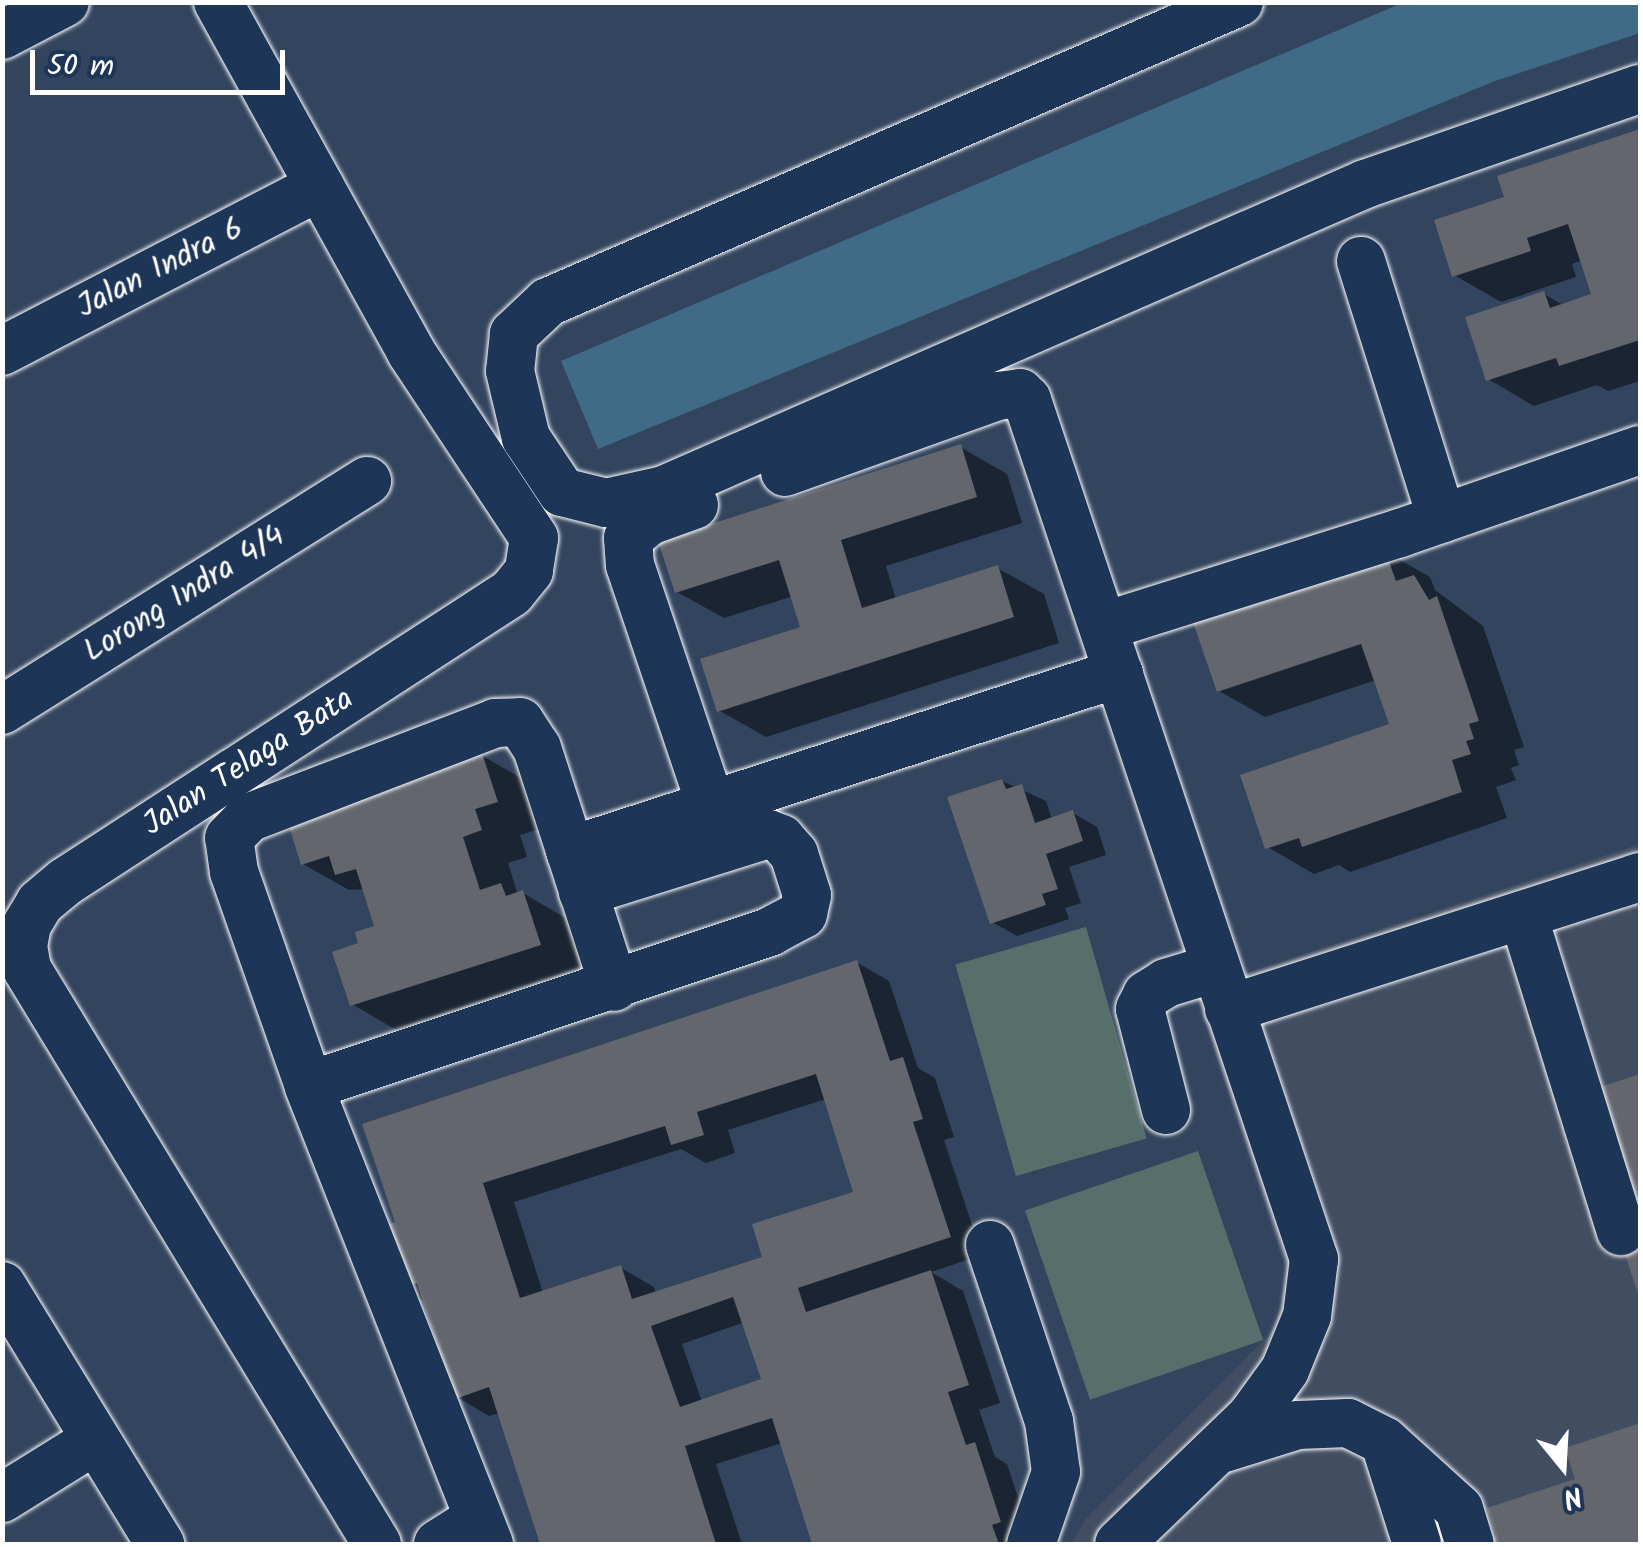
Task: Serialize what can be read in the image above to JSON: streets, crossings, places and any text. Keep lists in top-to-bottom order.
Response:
{
  "streets": {
    "street": ["Jalan Indra 6", "Lorong Indra 4/4", "Jalan Telaga Bata"]
  },
  "crossings": [
    ["Jalan Indra 6", "Jalan Telaga Bata"]
  ],
  "scale_bar": "50 m",
  "north": "bottom"
}
